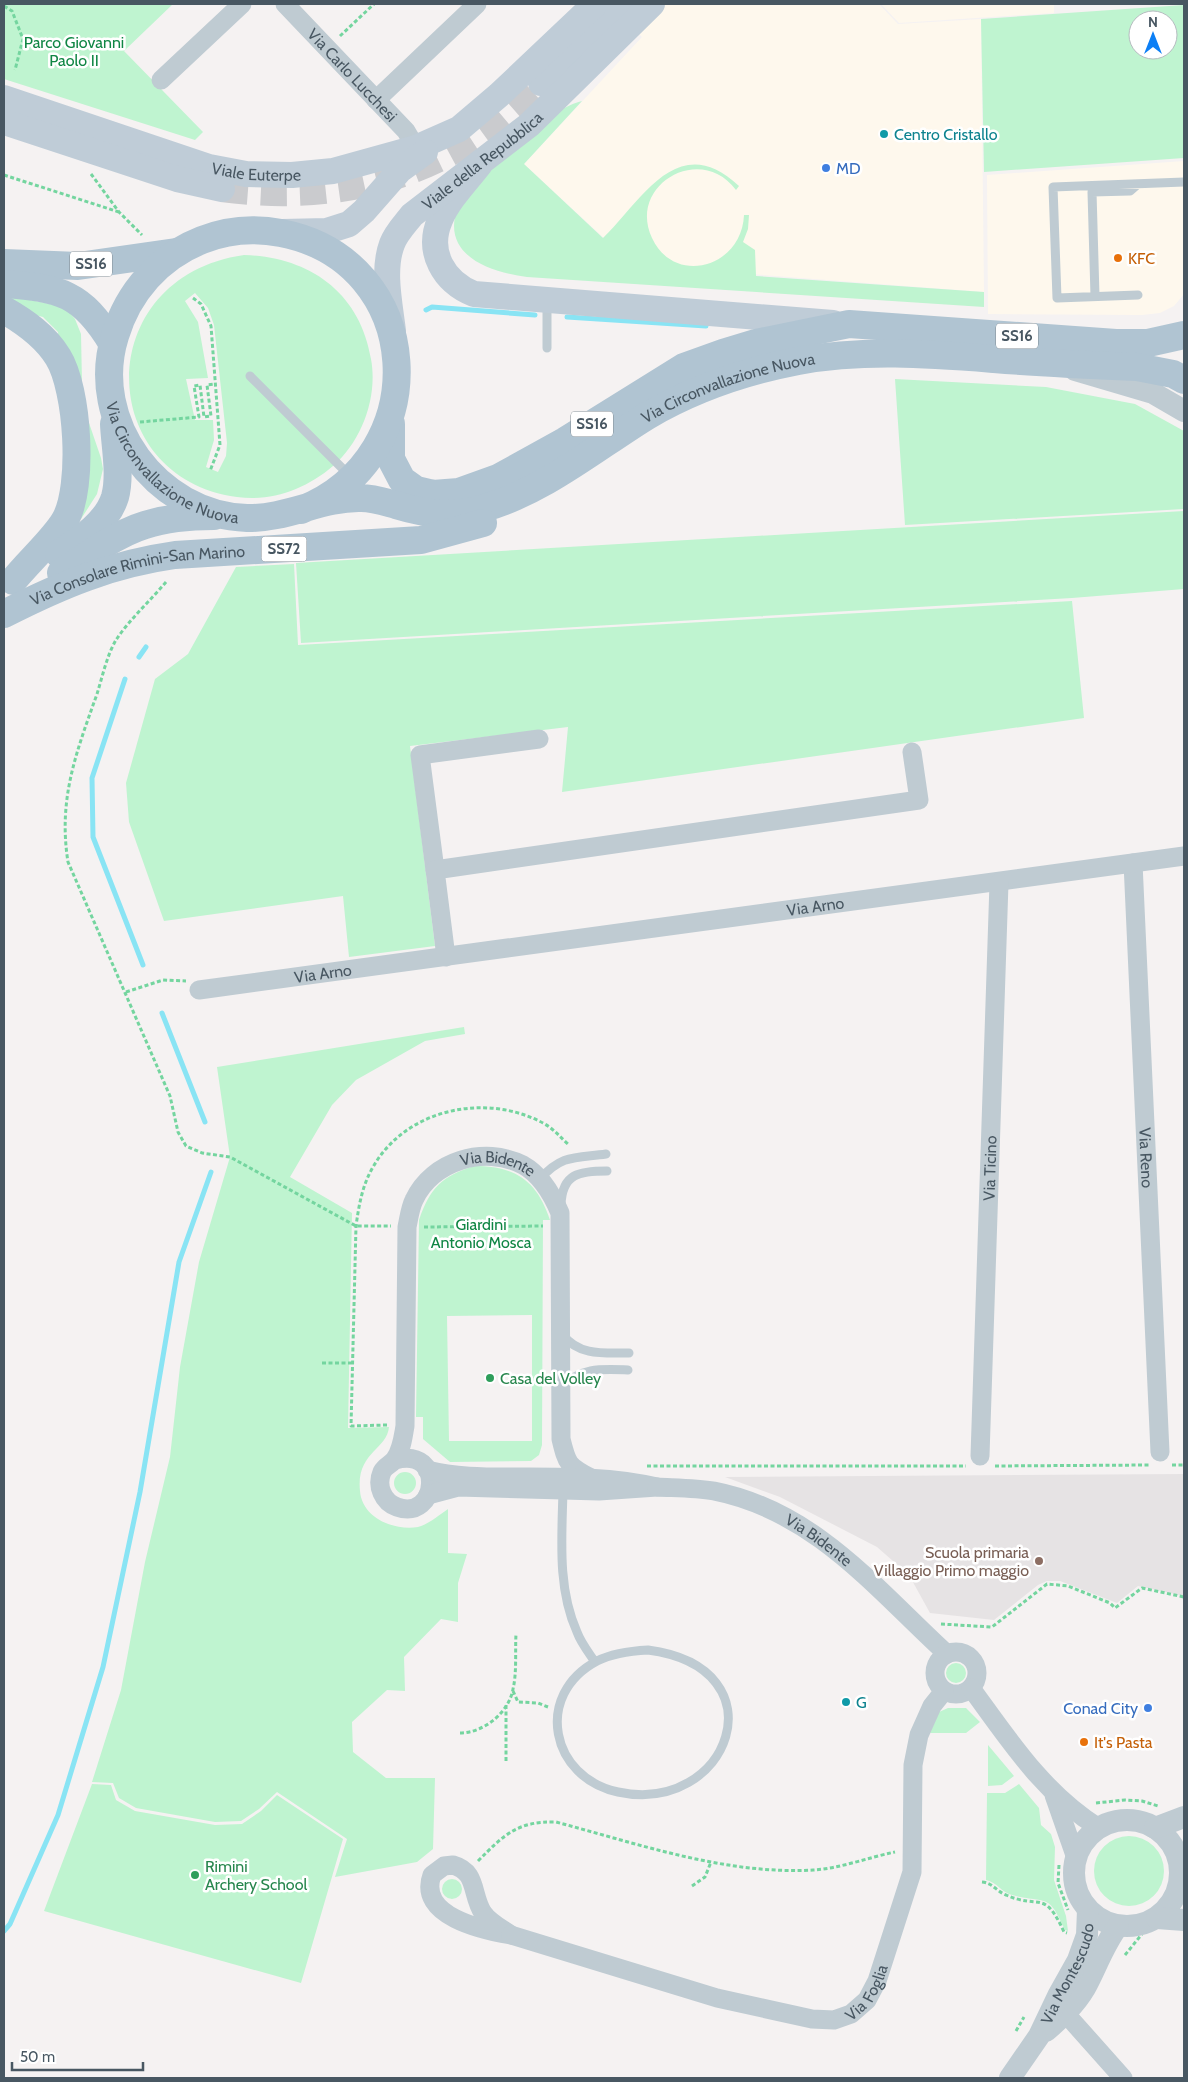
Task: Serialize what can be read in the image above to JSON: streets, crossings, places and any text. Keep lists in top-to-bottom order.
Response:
{
  "streets": {
    "main road": [
      "Viale della Repubblica",
      "Viale Euterpe",
      "SS16",
      "Via Circonvallazione Nuova",
      "SS72",
      "Via Consolare Rimini-San Marino"
    ],
    "street": [
      "Via Carlo Lucchesi",
      "Via Arno",
      "Via Reno",
      "Via Ticino",
      "Via Bidente",
      "Via Montescudo",
      "Via Foglia"
    ]
  },
  "crossings": [
    ["Via Carlo Lucchesi", "Viale Euterpe"],
    ["Viale della Repubblica", "Via Circonvallazione Nuova"],
    ["SS16", "Via Circonvallazione Nuova"],
    ["Via Circonvallazione Nuova", "Via Consolare Rimini-San Marino"],
    ["Via Arno", "Via Reno"],
    ["Via Arno", "Via Ticino"],
    ["Via Bidente", "Via Foglia"]
  ],
  "parks": ["Parco Giovanni Paolo II", "Giardini Antonio Mosca"],
  "places": [
    "Centro Cristallo",
    "MD",
    "KFC",
    "Casa del Volley",
    "Scuola primaria Villaggio Primo maggio",
    "G",
    "Conad City",
    "It's Pasta",
    "Rimini Archery School"
  ],
  "scale_bar": "50 m",
  "north": "top"
}
